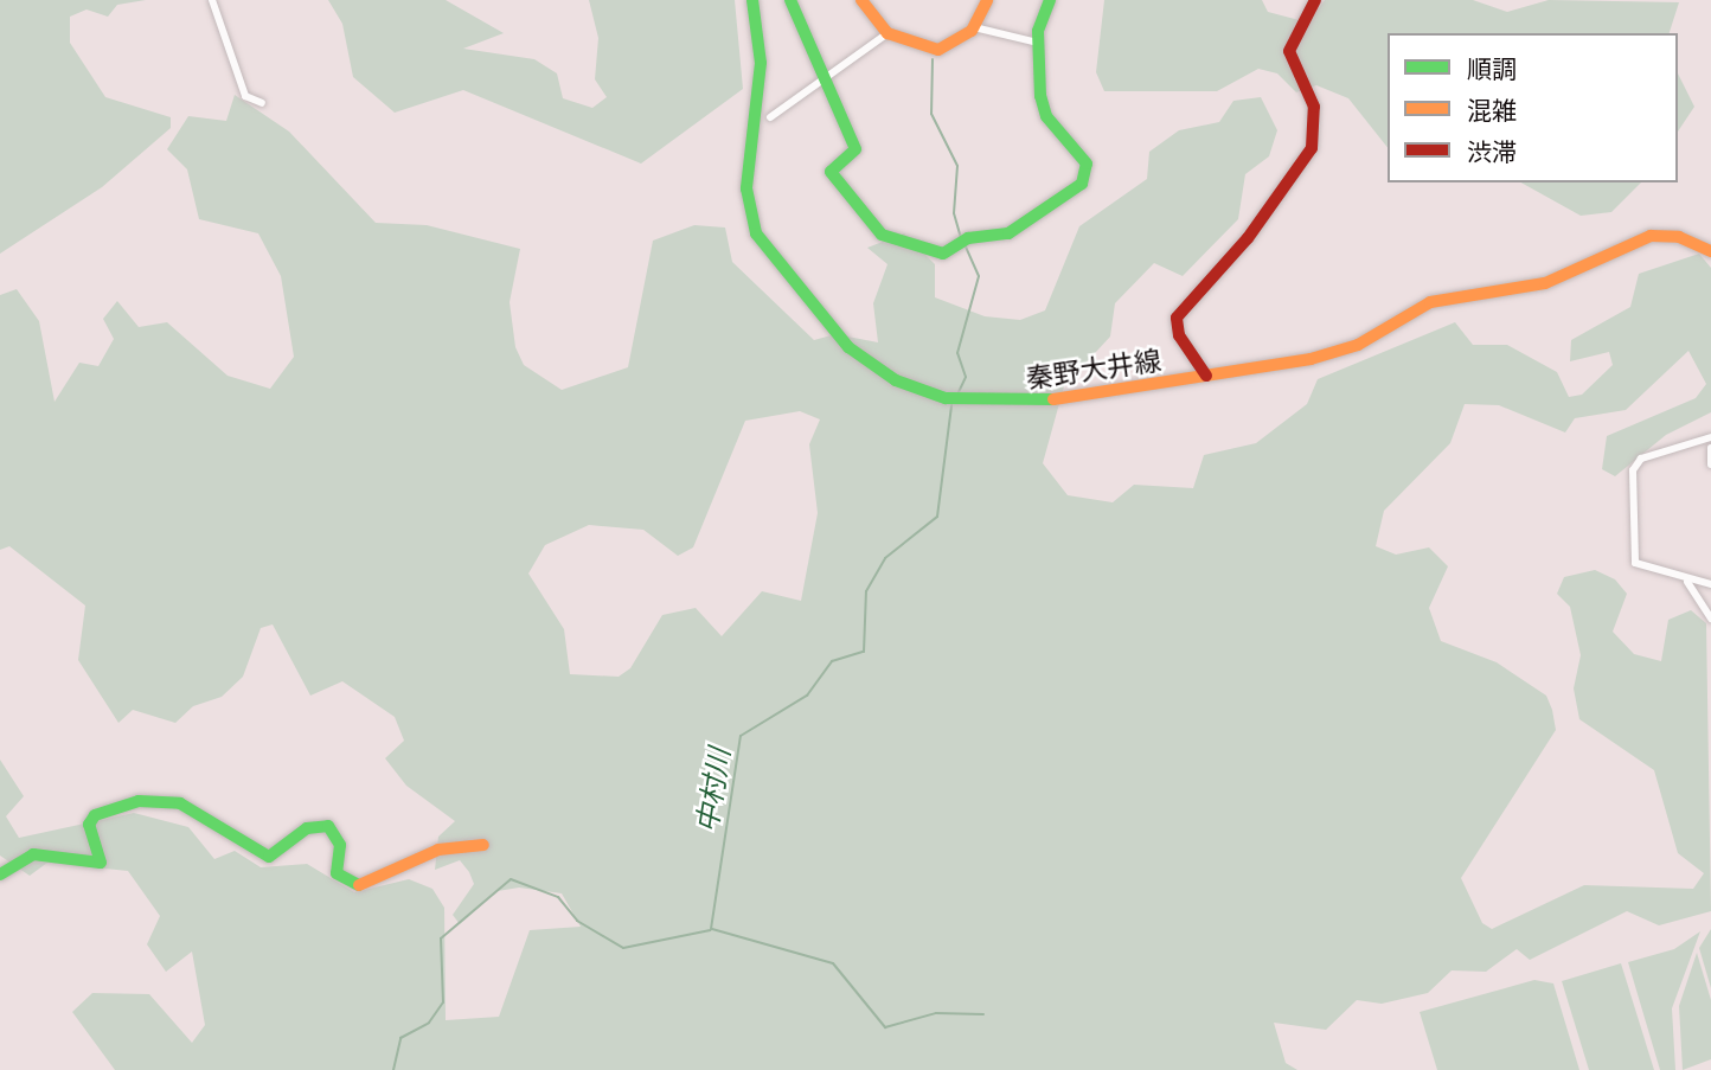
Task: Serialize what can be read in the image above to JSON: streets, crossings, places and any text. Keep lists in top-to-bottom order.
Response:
{
  "streets": {
    "street": ["秦野大井線"]
  },
  "water": ["中村川"],
  "legend": ["順調", "混雑", "渋滞"]
}
